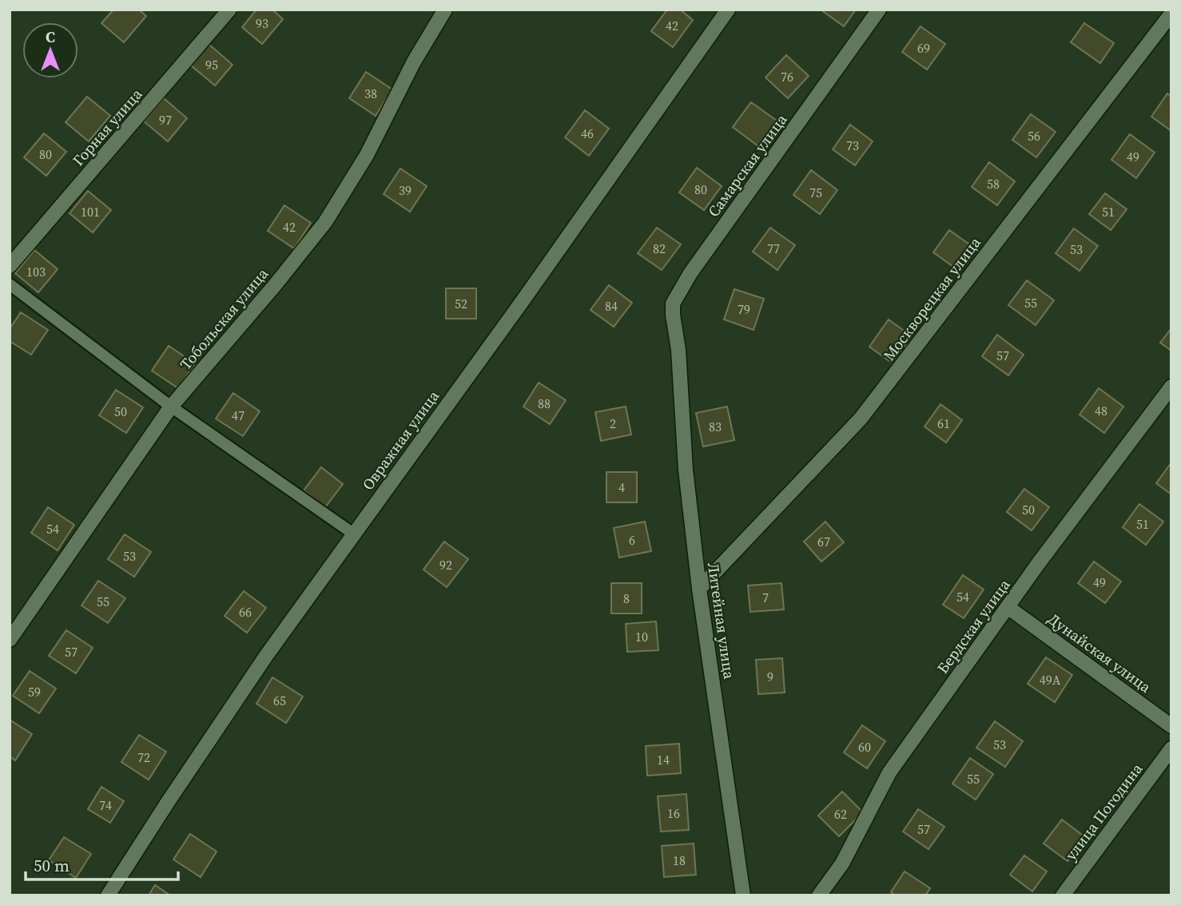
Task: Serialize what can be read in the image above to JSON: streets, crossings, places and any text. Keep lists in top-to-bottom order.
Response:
{
  "streets": {
    "street": [
      "Горная улица",
      "Самарская улица",
      "Москворецкая улица",
      "Тобольская улица",
      "Овражная улица",
      "Литейная улица",
      "Бердская улица",
      "Дунайская улица",
      "улица Погодина"
    ]
  },
  "crossings": [
    ["Самарская улица", "Литейная улица"],
    ["Москворецкая улица", "Литейная улица"],
    ["Бердская улица", "Дунайская улица"]
  ],
  "house_numbers": [
    "93",
    "42",
    "69",
    "95",
    "76",
    "38",
    "97",
    "46",
    "56",
    "73",
    "80",
    "49",
    "58",
    "80",
    "39",
    "75",
    "101",
    "51",
    "42",
    "82",
    "77",
    "53",
    "103",
    "55",
    "52",
    "84",
    "79",
    "57",
    "88",
    "48",
    "50",
    "47",
    "2",
    "61",
    "83",
    "4",
    "50",
    "51",
    "54",
    "6",
    "67",
    "53",
    "92",
    "49",
    "54",
    "7",
    "8",
    "55",
    "66",
    "10",
    "57",
    "9",
    "49А",
    "59",
    "65",
    "53",
    "60",
    "72",
    "14",
    "55",
    "74",
    "16",
    "62",
    "57",
    "18"
  ],
  "scale_bar": "50 m",
  "north": "top"
}
